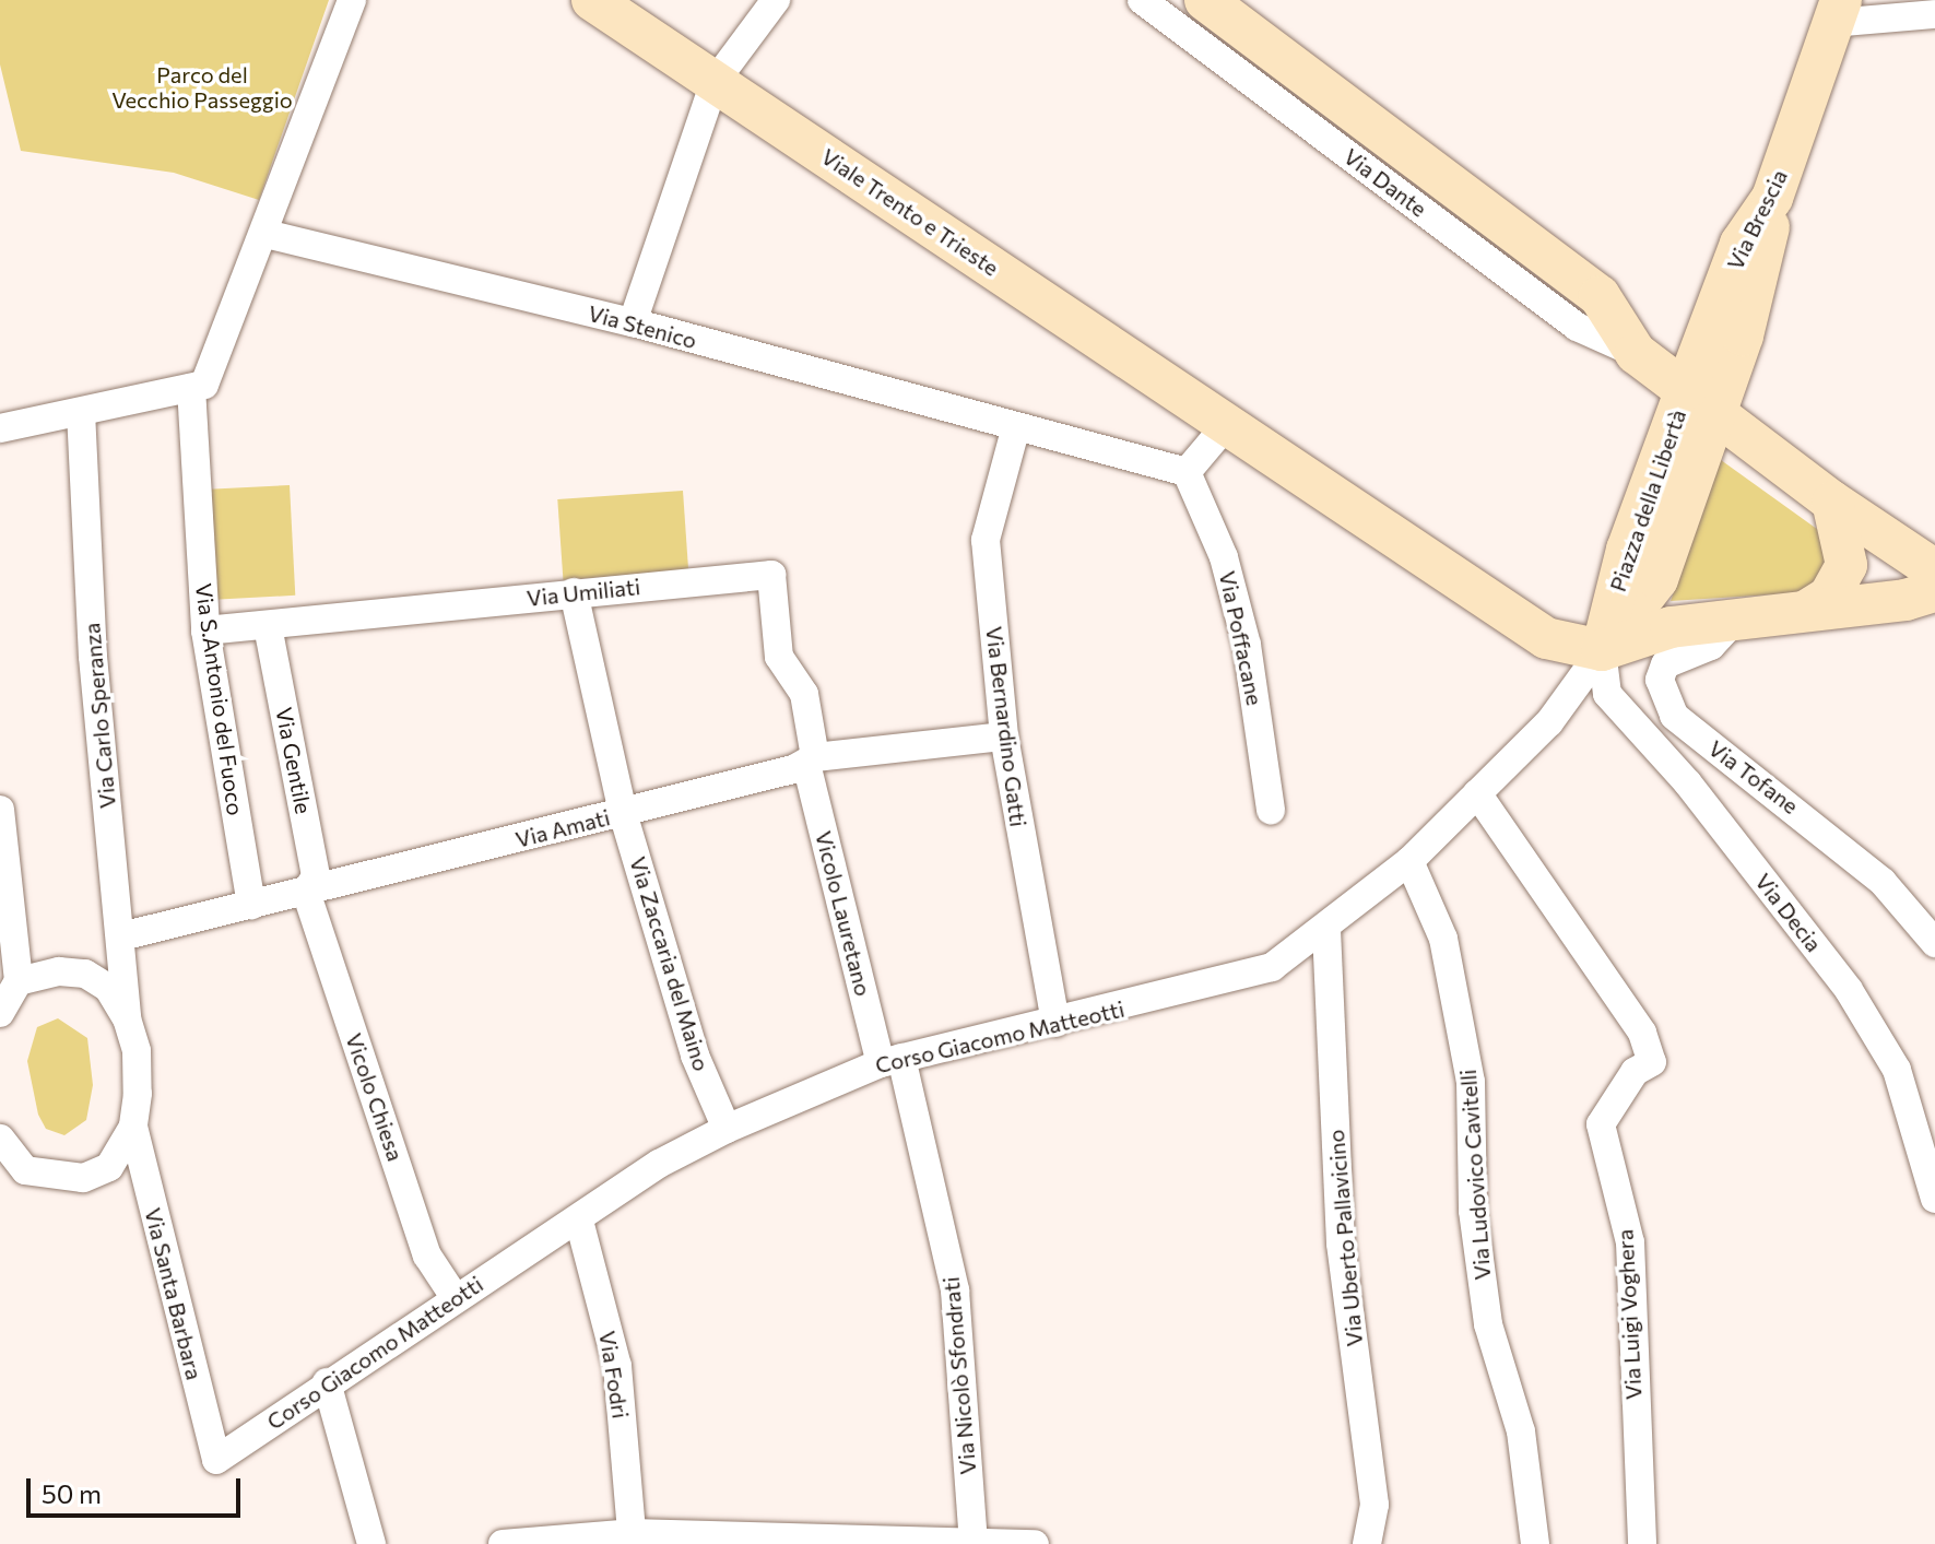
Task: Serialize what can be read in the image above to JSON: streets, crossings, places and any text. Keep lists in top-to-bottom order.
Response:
{
  "streets": {
    "main road": [
      "Via Dante",
      "Viale Trento e Trieste",
      "Via Brescia",
      "Piazza della Libertà"
    ],
    "street": [
      "Via Stenico",
      "Via Umiliati",
      "Via Poffacane",
      "Via S.Antonio del Fuoco",
      "Via Carlo Speranza",
      "Via Bernardino Gatti",
      "Via Gentile",
      "Via Tofane",
      "Via Amati",
      "Via Decia",
      "Vicolo Lauretano",
      "Via Zaccaria del Maino",
      "Corso Giacomo Matteotti",
      "Vicolo Chiesa",
      "Via Ludovico Cavitelli",
      "Via Uberto Pallavicino",
      "Via Santa Barbara",
      "Via Luigi Voghera",
      "Via Fodri",
      "Via Nicolò Sfondrati"
    ]
  },
  "crossings": [
    ["Via Dante", "Via Brescia"],
    ["Via Dante", "Piazza della Libertà"],
    ["Viale Trento e Trieste", "Piazza della Libertà"],
    ["Viale Trento e Trieste", "Via Decia"],
    ["Viale Trento e Trieste", "Corso Giacomo Matteotti"],
    ["Via Brescia", "Piazza della Libertà"],
    ["Via Stenico", "Via Bernardino Gatti"],
    ["Piazza della Libertà", "Via Tofane"],
    ["Piazza della Libertà", "Via Decia"],
    ["Piazza della Libertà", "Corso Giacomo Matteotti"],
    ["Via Umiliati", "Via S.Antonio del Fuoco"],
    ["Via Umiliati", "Via Gentile"],
    ["Via Umiliati", "Via Amati"],
    ["Via Umiliati", "Vicolo Lauretano"],
    ["Via Umiliati", "Via Zaccaria del Maino"],
    ["Via S.Antonio del Fuoco", "Via Amati"],
    ["Via Carlo Speranza", "Via Amati"],
    ["Via Bernardino Gatti", "Via Amati"],
    ["Via Bernardino Gatti", "Corso Giacomo Matteotti"],
    ["Via Gentile", "Via Amati"],
    ["Via Gentile", "Vicolo Chiesa"],
    ["Via Amati", "Vicolo Lauretano"],
    ["Via Amati", "Via Zaccaria del Maino"],
    ["Via Amati", "Vicolo Chiesa"],
    ["Via Decia", "Corso Giacomo Matteotti"],
    ["Vicolo Lauretano", "Corso Giacomo Matteotti"],
    ["Vicolo Lauretano", "Via Nicolò Sfondrati"],
    ["Via Zaccaria del Maino", "Corso Giacomo Matteotti"],
    ["Corso Giacomo Matteotti", "Vicolo Chiesa"],
    ["Corso Giacomo Matteotti", "Via Ludovico Cavitelli"],
    ["Corso Giacomo Matteotti", "Via Uberto Pallavicino"],
    ["Corso Giacomo Matteotti", "Via Santa Barbara"],
    ["Corso Giacomo Matteotti", "Via Luigi Voghera"],
    ["Corso Giacomo Matteotti", "Via Fodri"],
    ["Corso Giacomo Matteotti", "Via Nicolò Sfondrati"]
  ],
  "parks": ["Parco del Vecchio Passeggio"],
  "scale_bar": "50 m"
}
